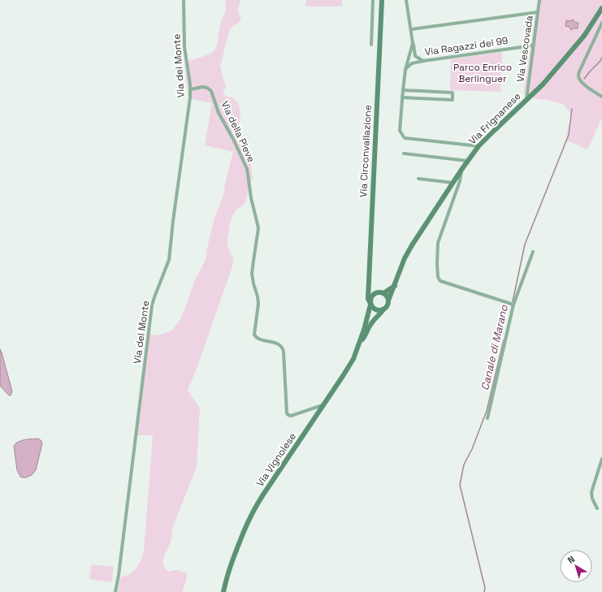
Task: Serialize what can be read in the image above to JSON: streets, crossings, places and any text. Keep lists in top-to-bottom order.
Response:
{
  "streets": {
    "main road": ["Via Frignanese", "Via Circonvallazione", "Via Vignolese"],
    "street": [
      "Via Ragazzi del 99",
      "Via Vescovada",
      "Via del Monte",
      "Via della Pieve"
    ]
  },
  "crossings": [
    ["Via Ragazzi del 99", "Via Vescovada"],
    ["Via Vescovada", "Via Frignanese"],
    ["Via del Monte", "Via della Pieve"],
    ["Via Frignanese", "Via Circonvallazione"],
    ["Via della Pieve", "Via Vignolese"],
    ["Via Circonvallazione", "Via Vignolese"]
  ],
  "water": ["Canale di Marano"],
  "parks": ["Parco Enrico Berlinguer"],
  "north": "top left"
}
